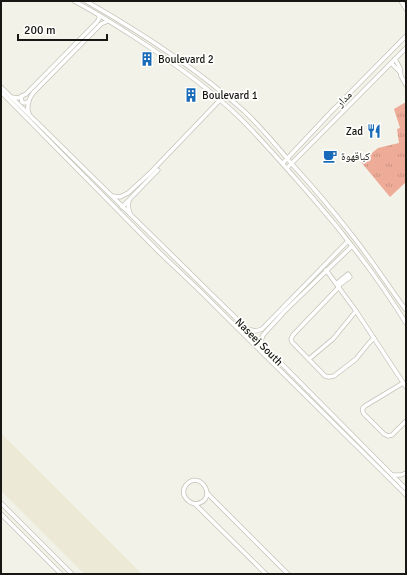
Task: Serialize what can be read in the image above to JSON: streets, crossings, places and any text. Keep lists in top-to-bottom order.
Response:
{
  "streets": {
    "street": ["مدار", "Naseej South"]
  },
  "places": {
    "building": ["Boulevard 2", "Boulevard 1"],
    "restaurant": ["Zad"],
    "cafe": ["كباقهوة"]
  },
  "scale_bar": "200 m"
}
